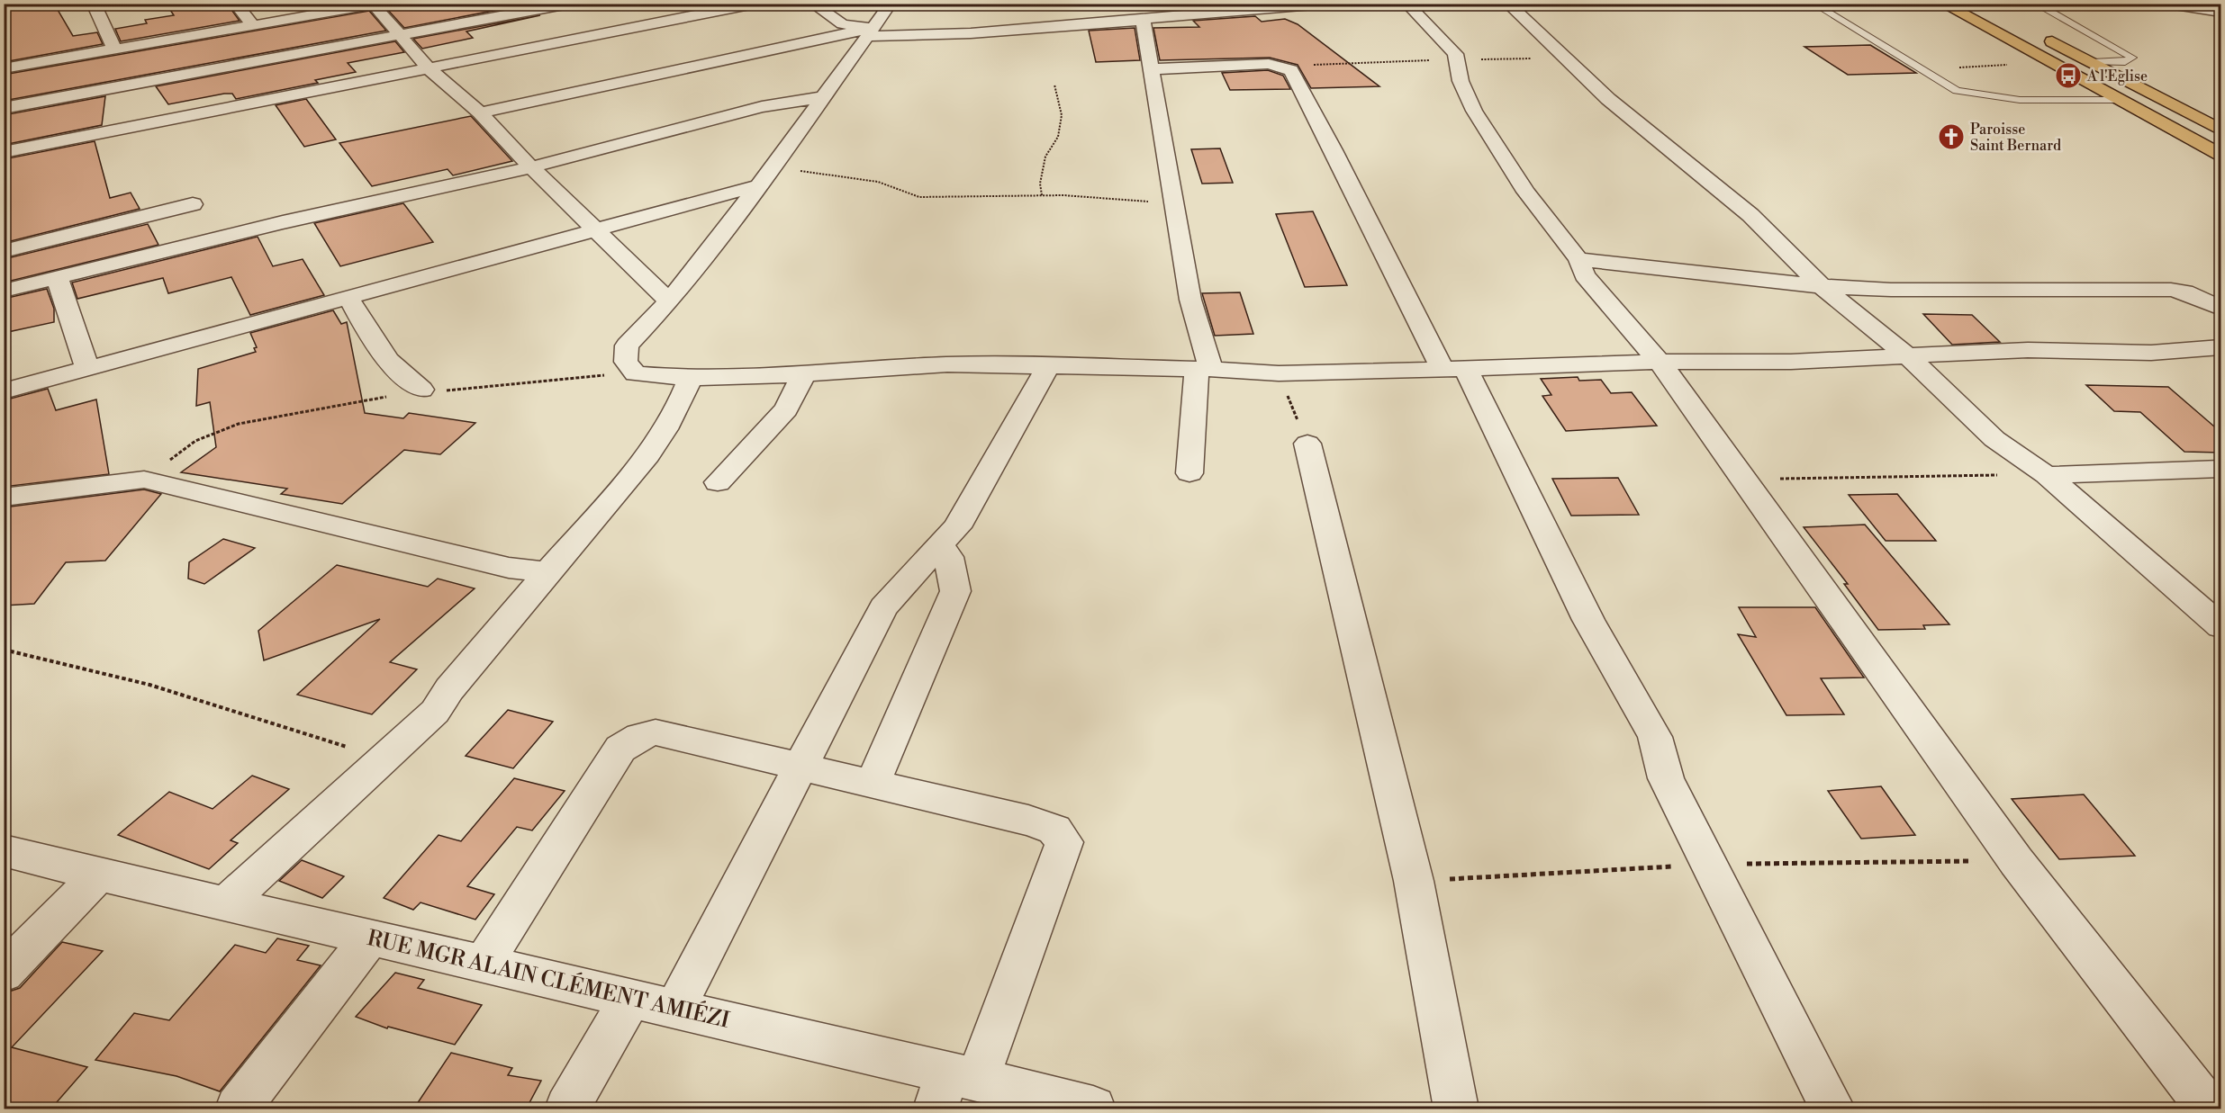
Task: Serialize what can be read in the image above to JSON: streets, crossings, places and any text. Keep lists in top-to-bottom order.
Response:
{
  "streets": {
    "street": ["RUE MGR ALAIN CLÉMENT AMIÉZI"]
  },
  "places": {
    "bus stop": ["A l'Eglise"],
    "church": ["Paroisse Saint Bernard"]
  }
}
